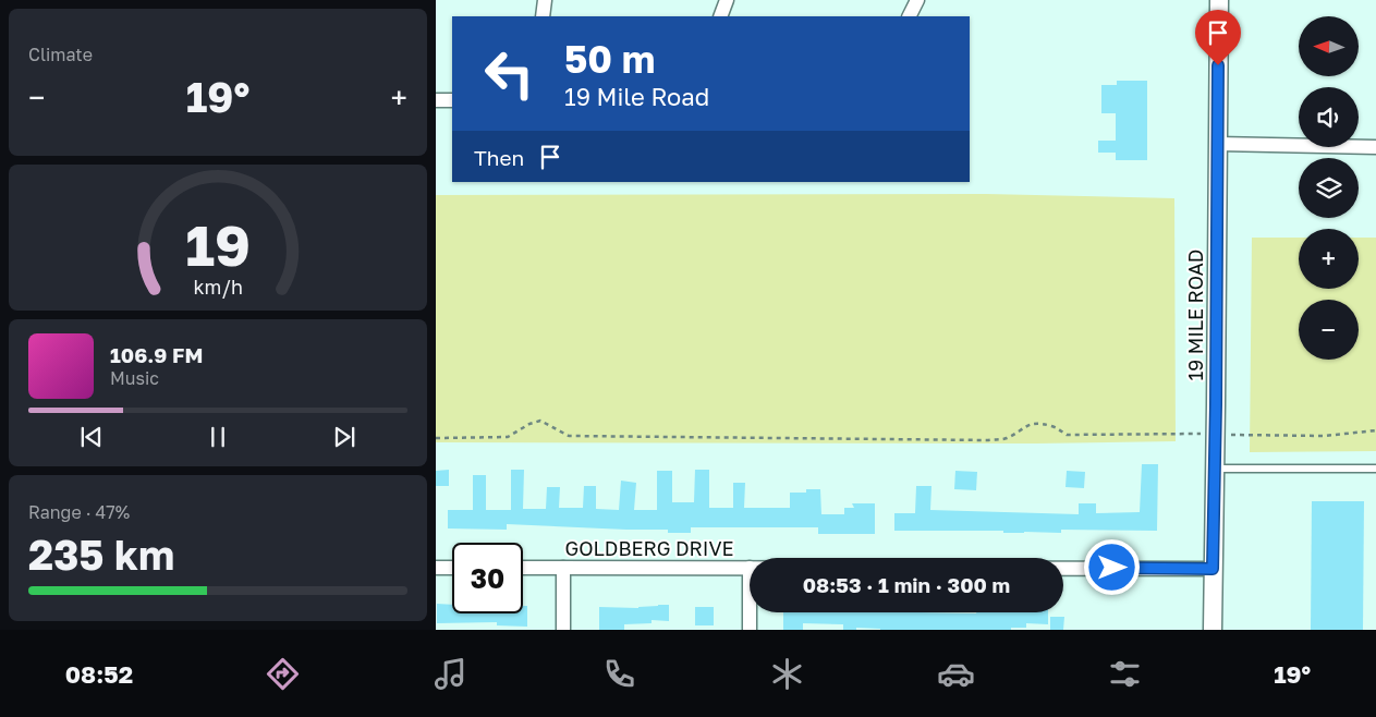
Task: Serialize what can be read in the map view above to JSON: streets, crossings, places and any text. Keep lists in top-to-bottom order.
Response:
{
  "streets": {
    "street": ["19 MILE ROAD", "GOLDBERG DRIVE"]
  },
  "crossings": [
    ["19 MILE ROAD", "GOLDBERG DRIVE"]
  ],
  "north": "left",
  "page": {
    "tile": [
      "Climate",
      ["Range · 47%", "235 km"]
    ],
    "map_buttons": ["+", "−"],
    "turn": ["50 m", "19 Mile Road"],
    "heat": ["−", "19°", "+"],
    "then": "Then",
    "song": ["106.9 FM", "Music"],
    "limit": "30",
    "trip": "08:53 · 1 min · 300 m",
    "tabs": ["08:52", "19°"],
    "gauge": ["19", "km/h"]
  }
}
